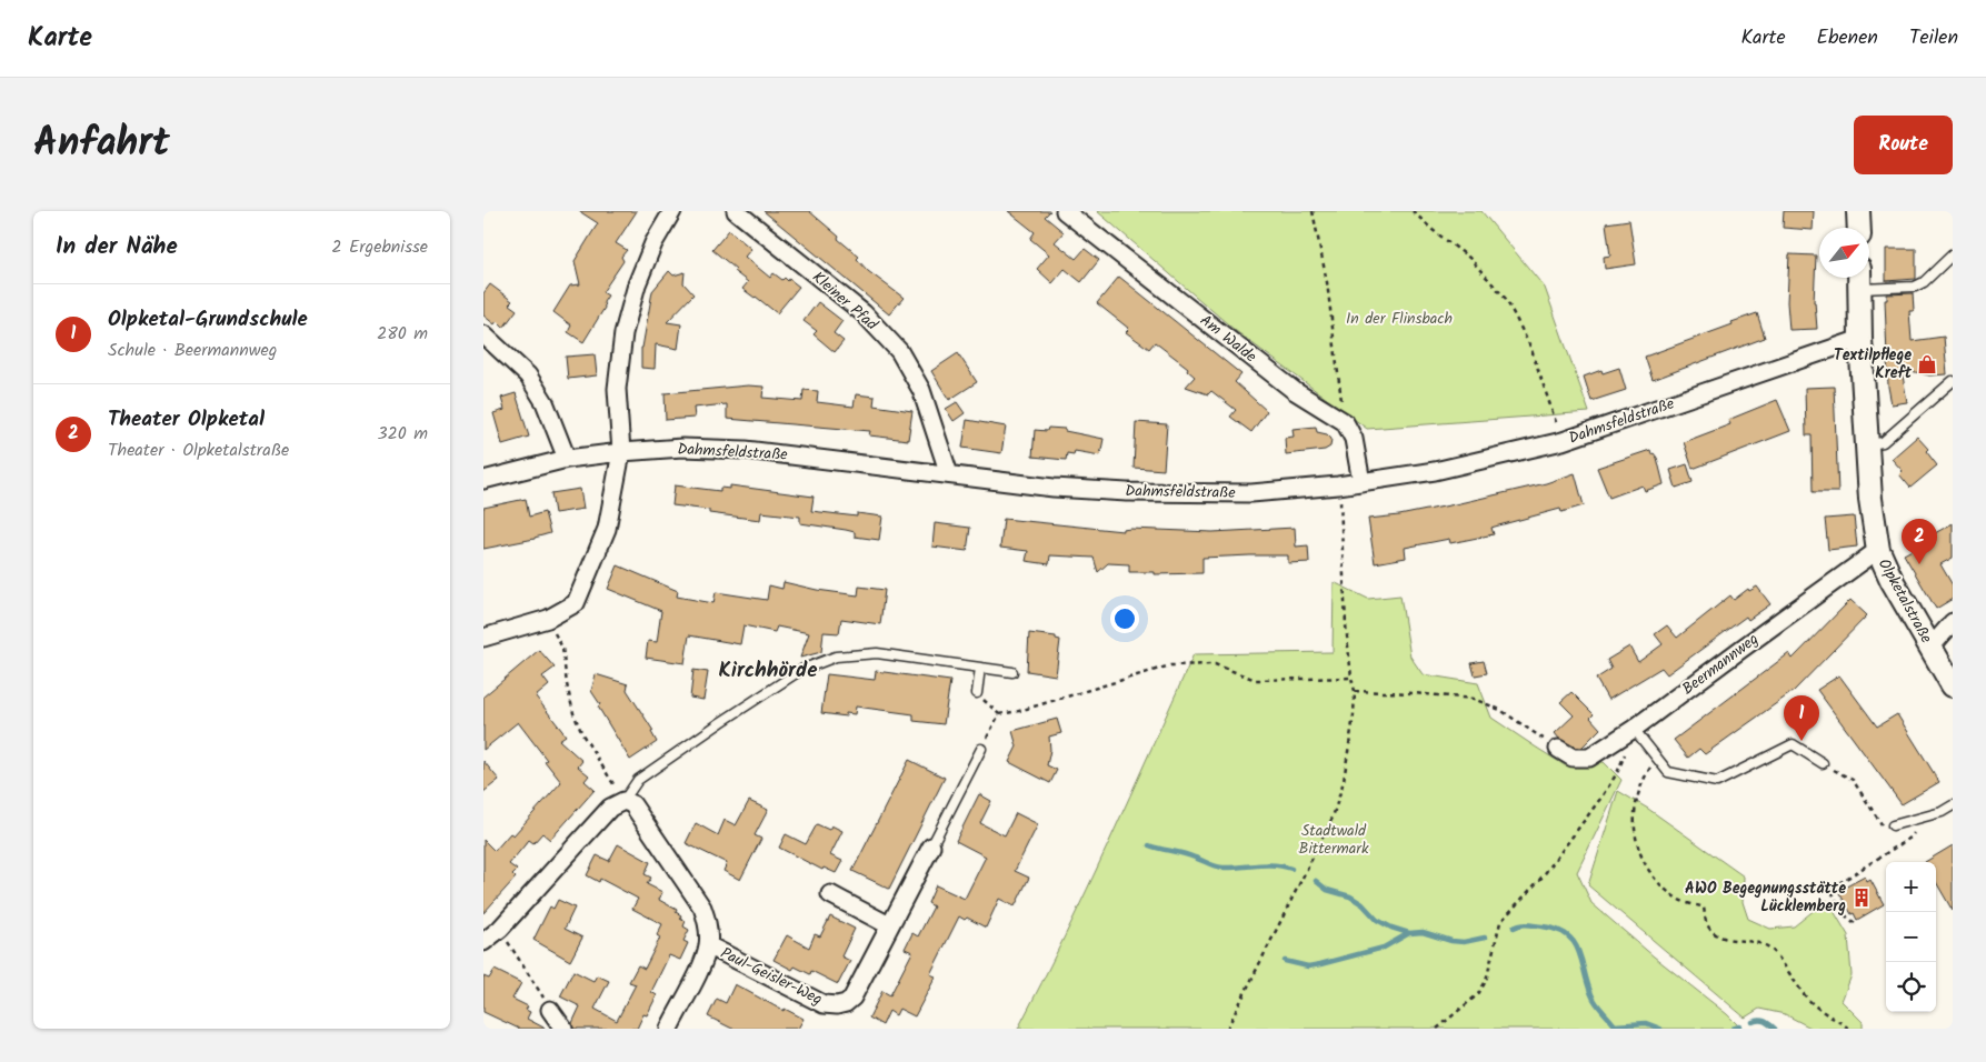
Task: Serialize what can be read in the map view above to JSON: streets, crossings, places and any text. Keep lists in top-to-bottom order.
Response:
{
  "streets": {
    "street": [
      "Kleiner Pfad",
      "Am Walde",
      "Dahmsfeldstraße",
      "Olpketalstraße",
      "Beermannweg",
      "Paul-Geisler-Weg"
    ]
  },
  "crossings": [
    ["Kleiner Pfad", "Dahmsfeldstraße"],
    ["Dahmsfeldstraße", "Olpketalstraße"],
    ["Olpketalstraße", "Beermannweg"]
  ],
  "districts": ["Kirchhörde"],
  "parks": ["In der Flinsbach", "Stadtwald Bittermark"],
  "places": {
    "shop": ["Textilpflege Kreft"],
    "building": ["AWO Begegnungsstätte Lücklemberg"]
  },
  "north": "top right",
  "page": {
    "header": "Karte",
    "nav": ["Karte", "Ebenen", "Teilen"],
    "title": "Anfahrt",
    "buttons": "Route",
    "heading": ["In der Nähe", "2 Ergebnisse"],
    "list": [
      {
        "mark": "1",
        "name": "Olpketal-Grundschule",
        "note": "Schule · Beermannweg",
        "value": "280 m"
      },
      {
        "mark": "2",
        "name": "Theater Olpketal",
        "note": "Theater · Olpketalstraße",
        "value": "320 m"
      }
    ],
    "pins": ["2", "1"],
    "map_buttons": ["+", "−"]
  }
}
